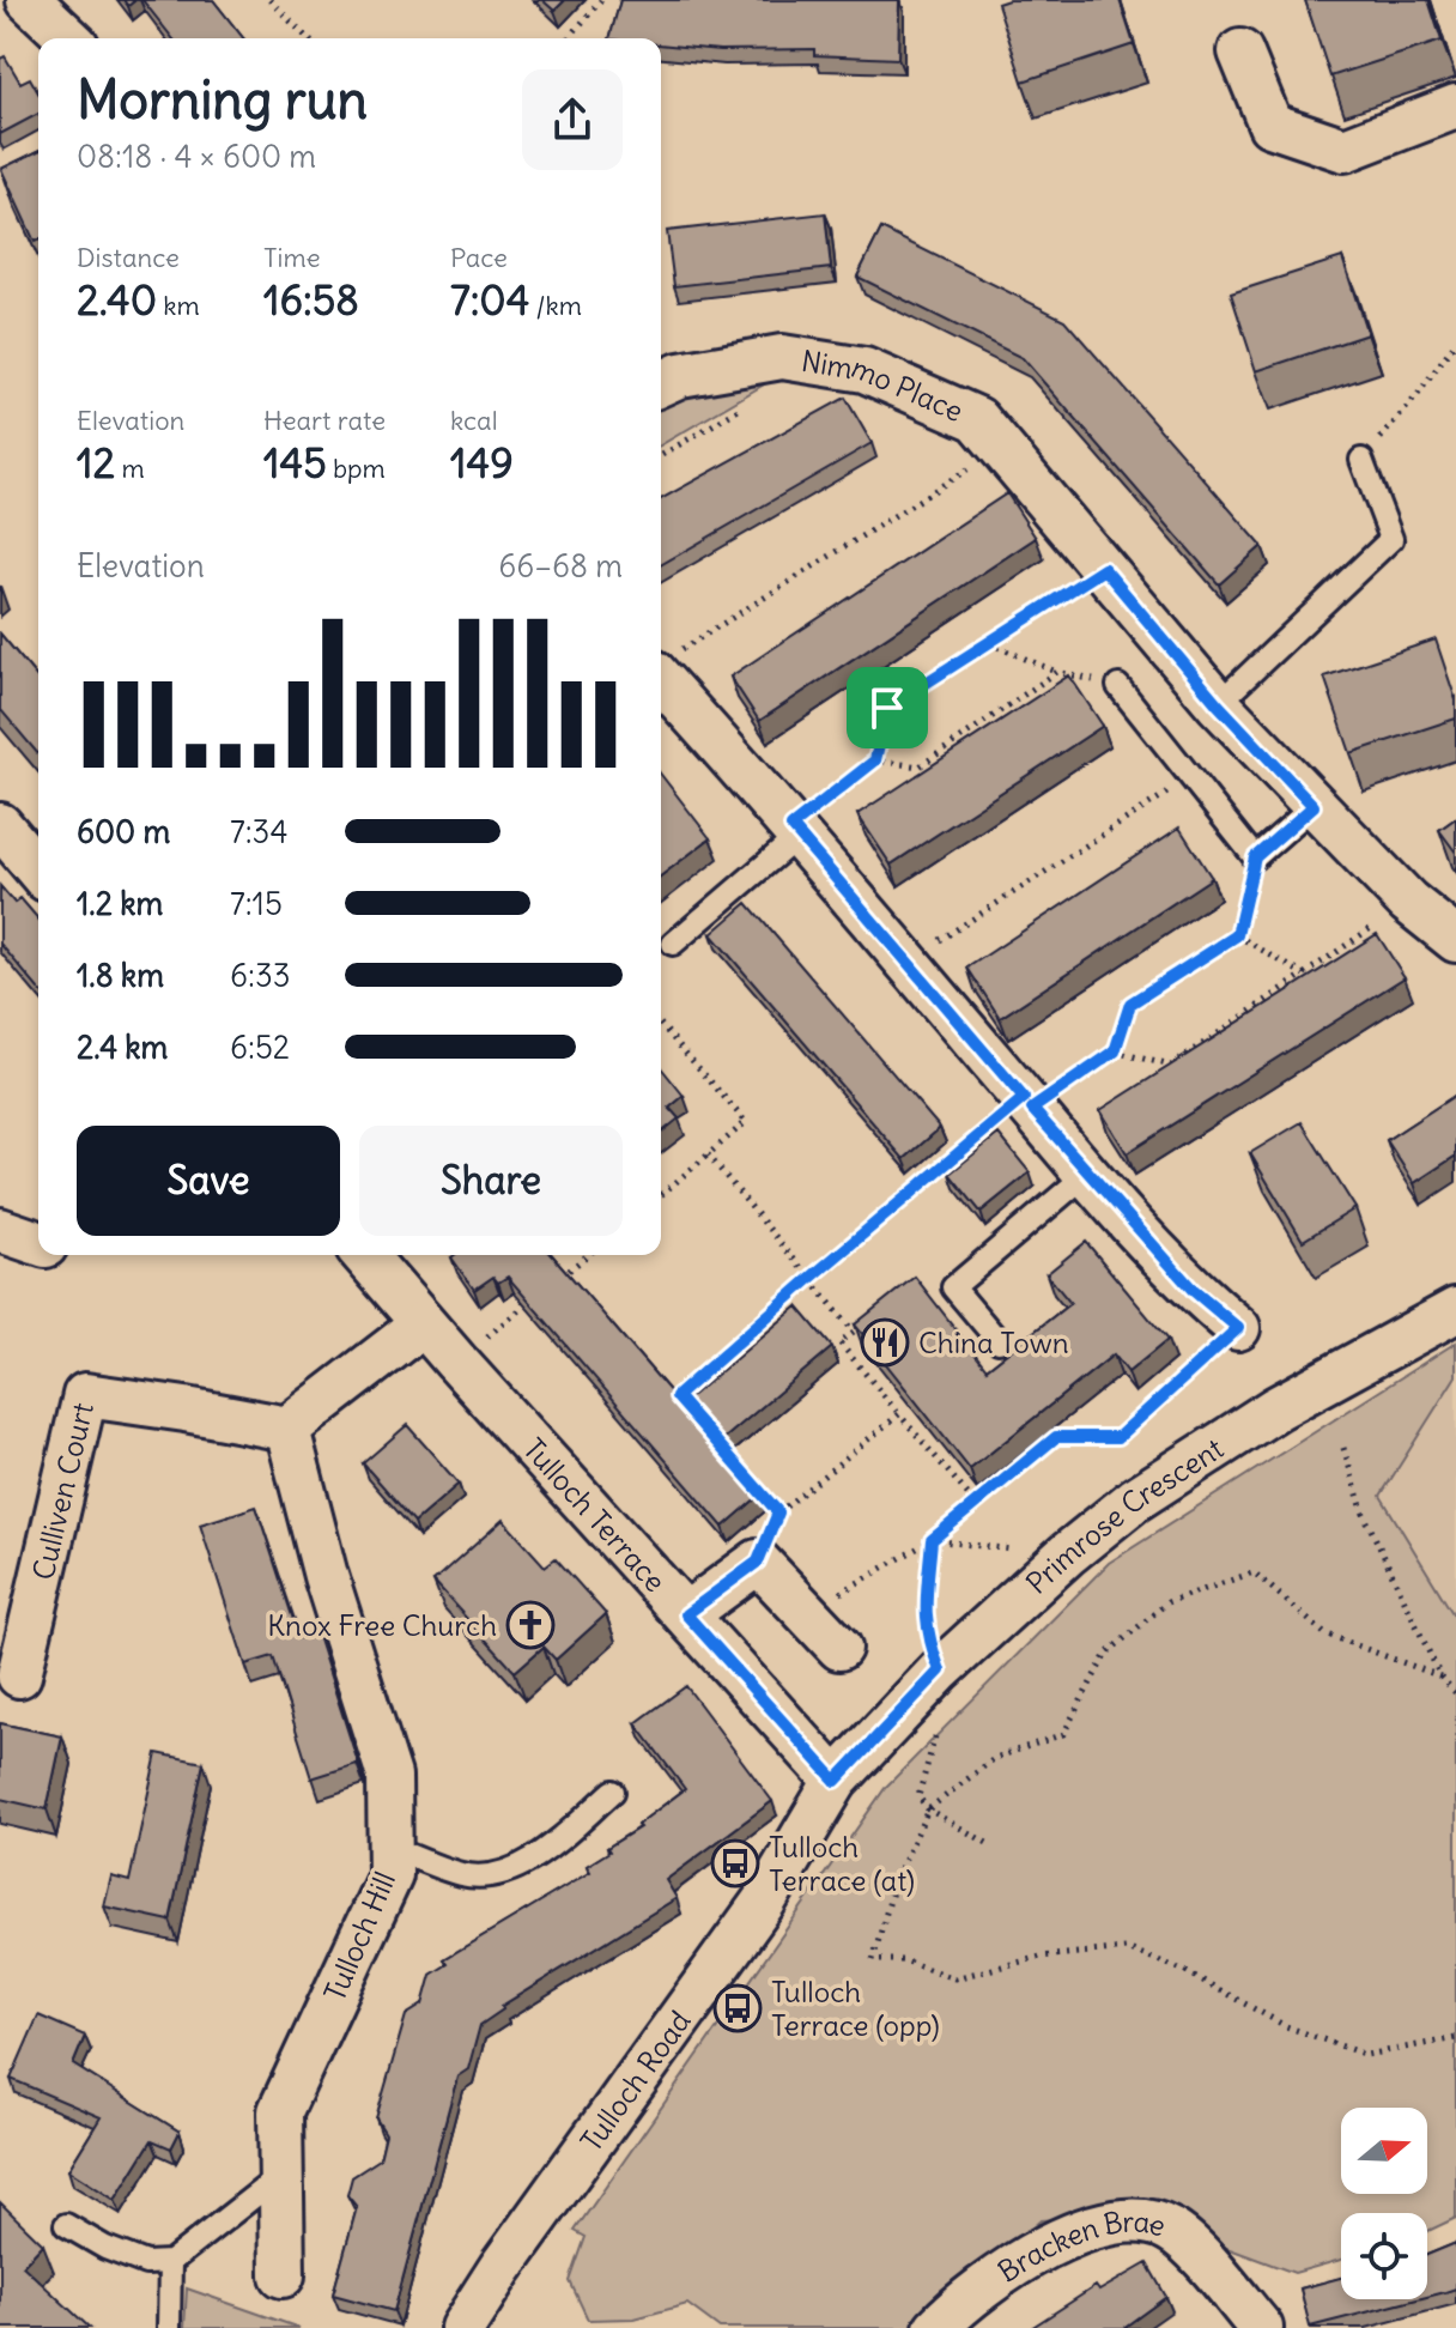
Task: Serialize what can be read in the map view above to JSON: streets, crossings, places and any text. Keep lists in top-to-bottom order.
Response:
{
  "streets": {
    "street": [
      "Nimmo Place",
      "Culliven Court",
      "Tulloch Terrace",
      "Primrose Crescent",
      "Tulloch Hill",
      "Tulloch Road",
      "Bracken Brae"
    ]
  },
  "crossings": [
    ["Culliven Court", "Tulloch Hill"],
    ["Tulloch Terrace", "Primrose Crescent"],
    ["Tulloch Terrace", "Tulloch Road"],
    ["Primrose Crescent", "Tulloch Road"]
  ],
  "places": {
    "restaurant": ["China Town"],
    "church": ["Knox Free Church"],
    "bus stop": ["Tulloch Terrace (at)", "Tulloch Terrace (opp)"]
  },
  "north": "right",
  "page": {
    "heading": ["Morning run", "08:18 · 4 × 600 m"],
    "stats": [
      ["Distance", "2.40 km"],
      ["Time", "16:58"],
      ["Pace", "7:04 /km"],
      ["Elevation", "12 m"],
      ["Heart rate", "145 bpm"],
      ["kcal", "149"]
    ],
    "chart": ["Elevation", "66–68 m"],
    "list": [
      {
        "name": "600 m",
        "note": "7:34"
      },
      {
        "name": "1.2 km",
        "note": "7:15"
      },
      {
        "name": "1.8 km",
        "note": "6:33"
      },
      {
        "name": "2.4 km",
        "note": "6:52"
      }
    ],
    "buttons": ["Save", "Share"]
  }
}
